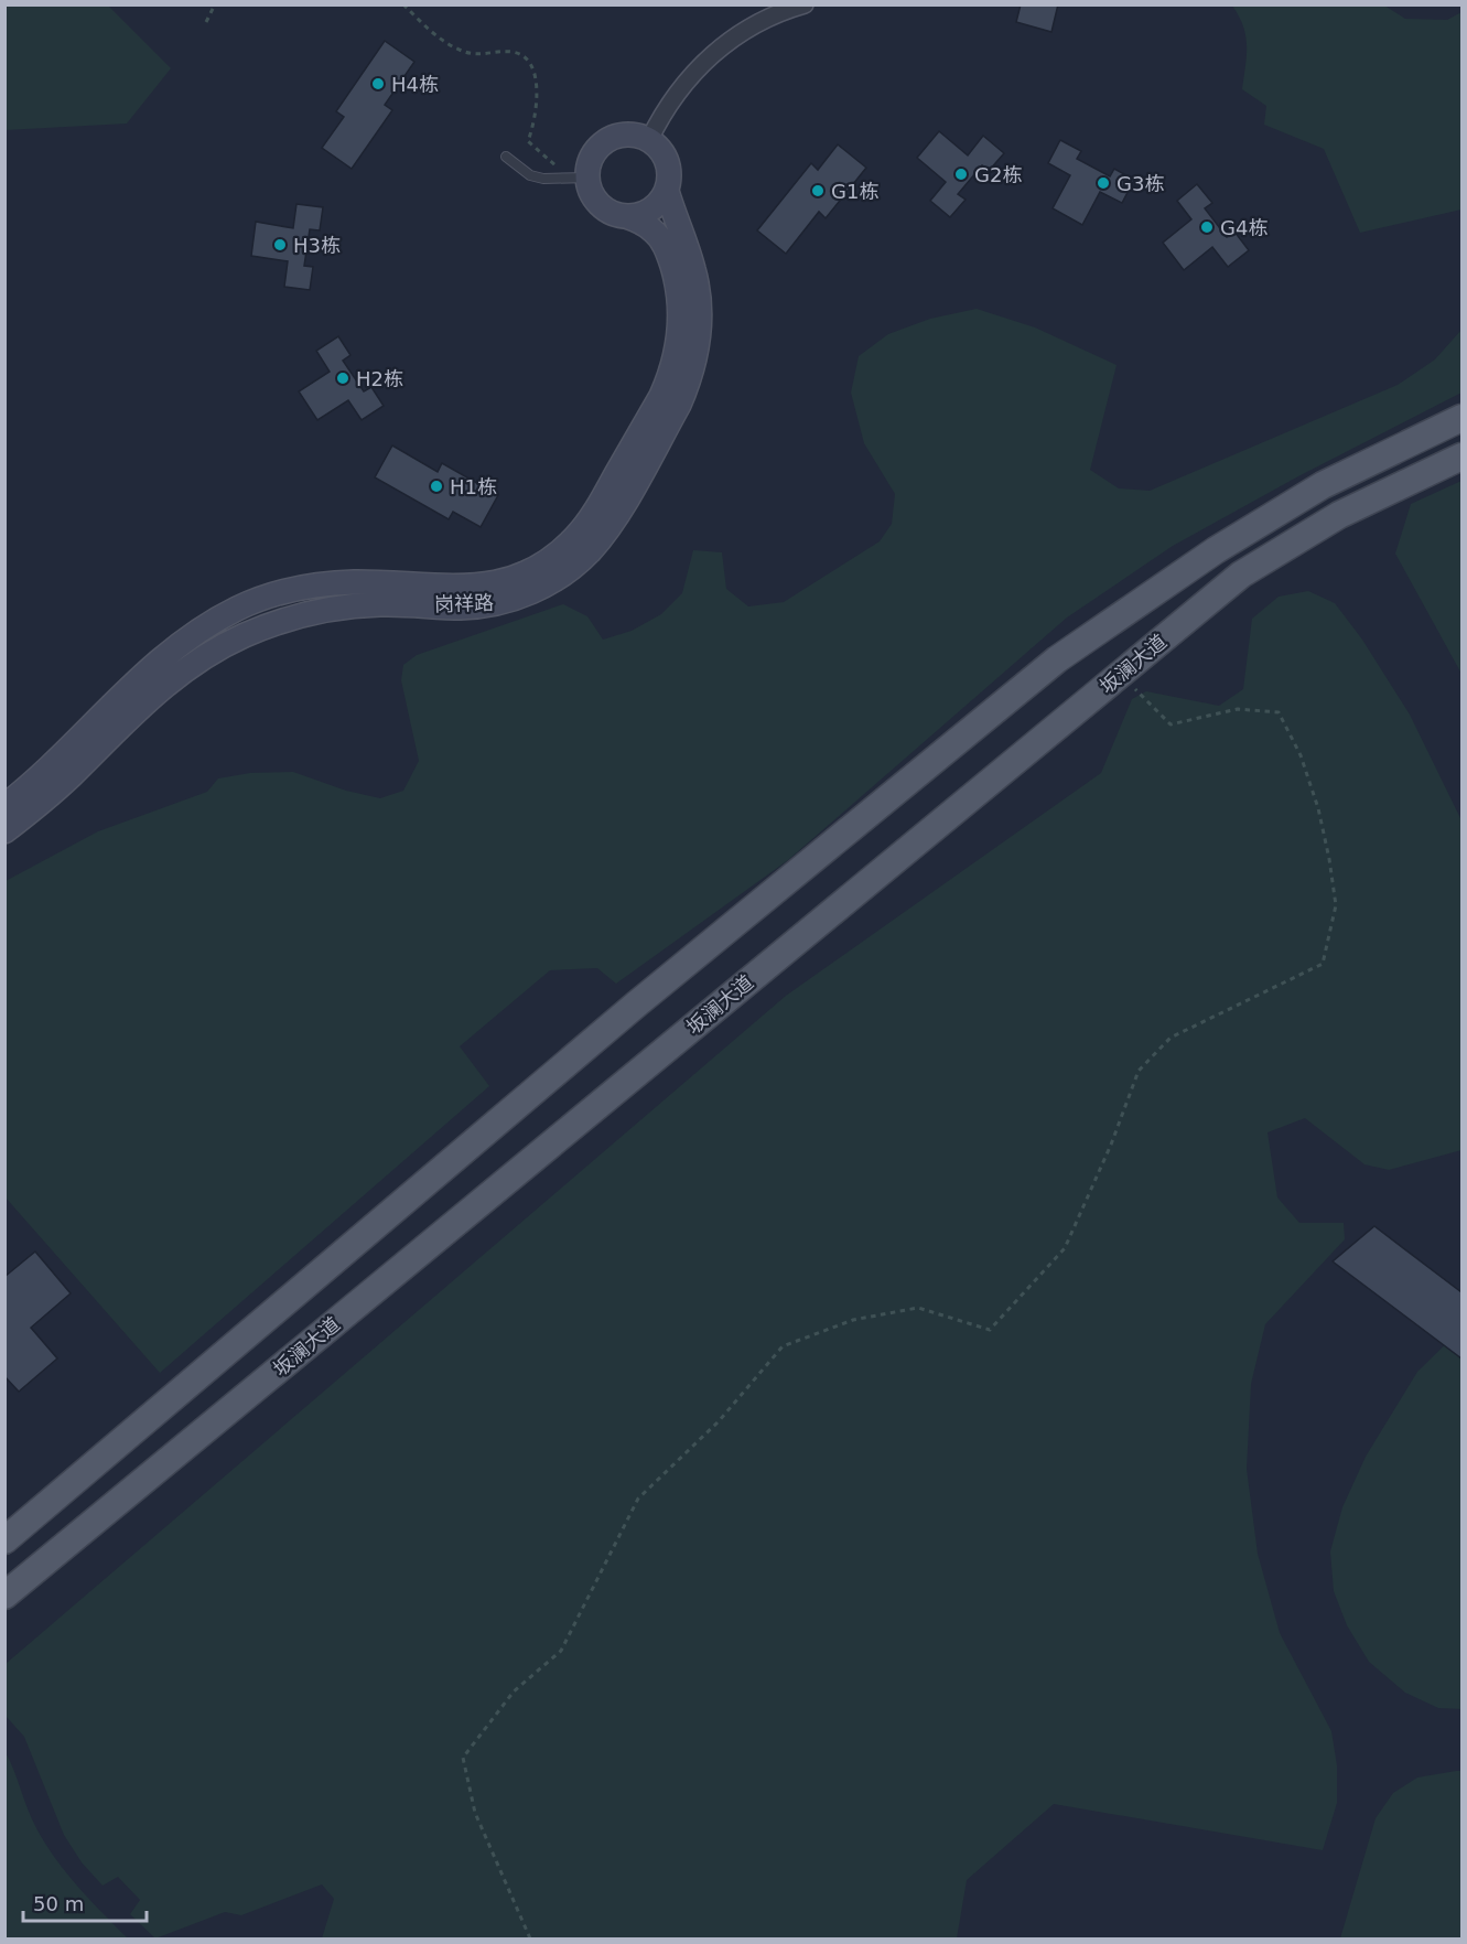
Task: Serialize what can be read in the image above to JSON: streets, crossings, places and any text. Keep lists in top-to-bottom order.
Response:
{
  "streets": {
    "main road": ["坂澜大道"],
    "street": ["岗祥路"]
  },
  "places": [
    "H4栋",
    "G2栋",
    "G3栋",
    "G1栋",
    "G4栋",
    "H3栋",
    "H2栋",
    "H1栋"
  ],
  "scale_bar": "50 m"
}
